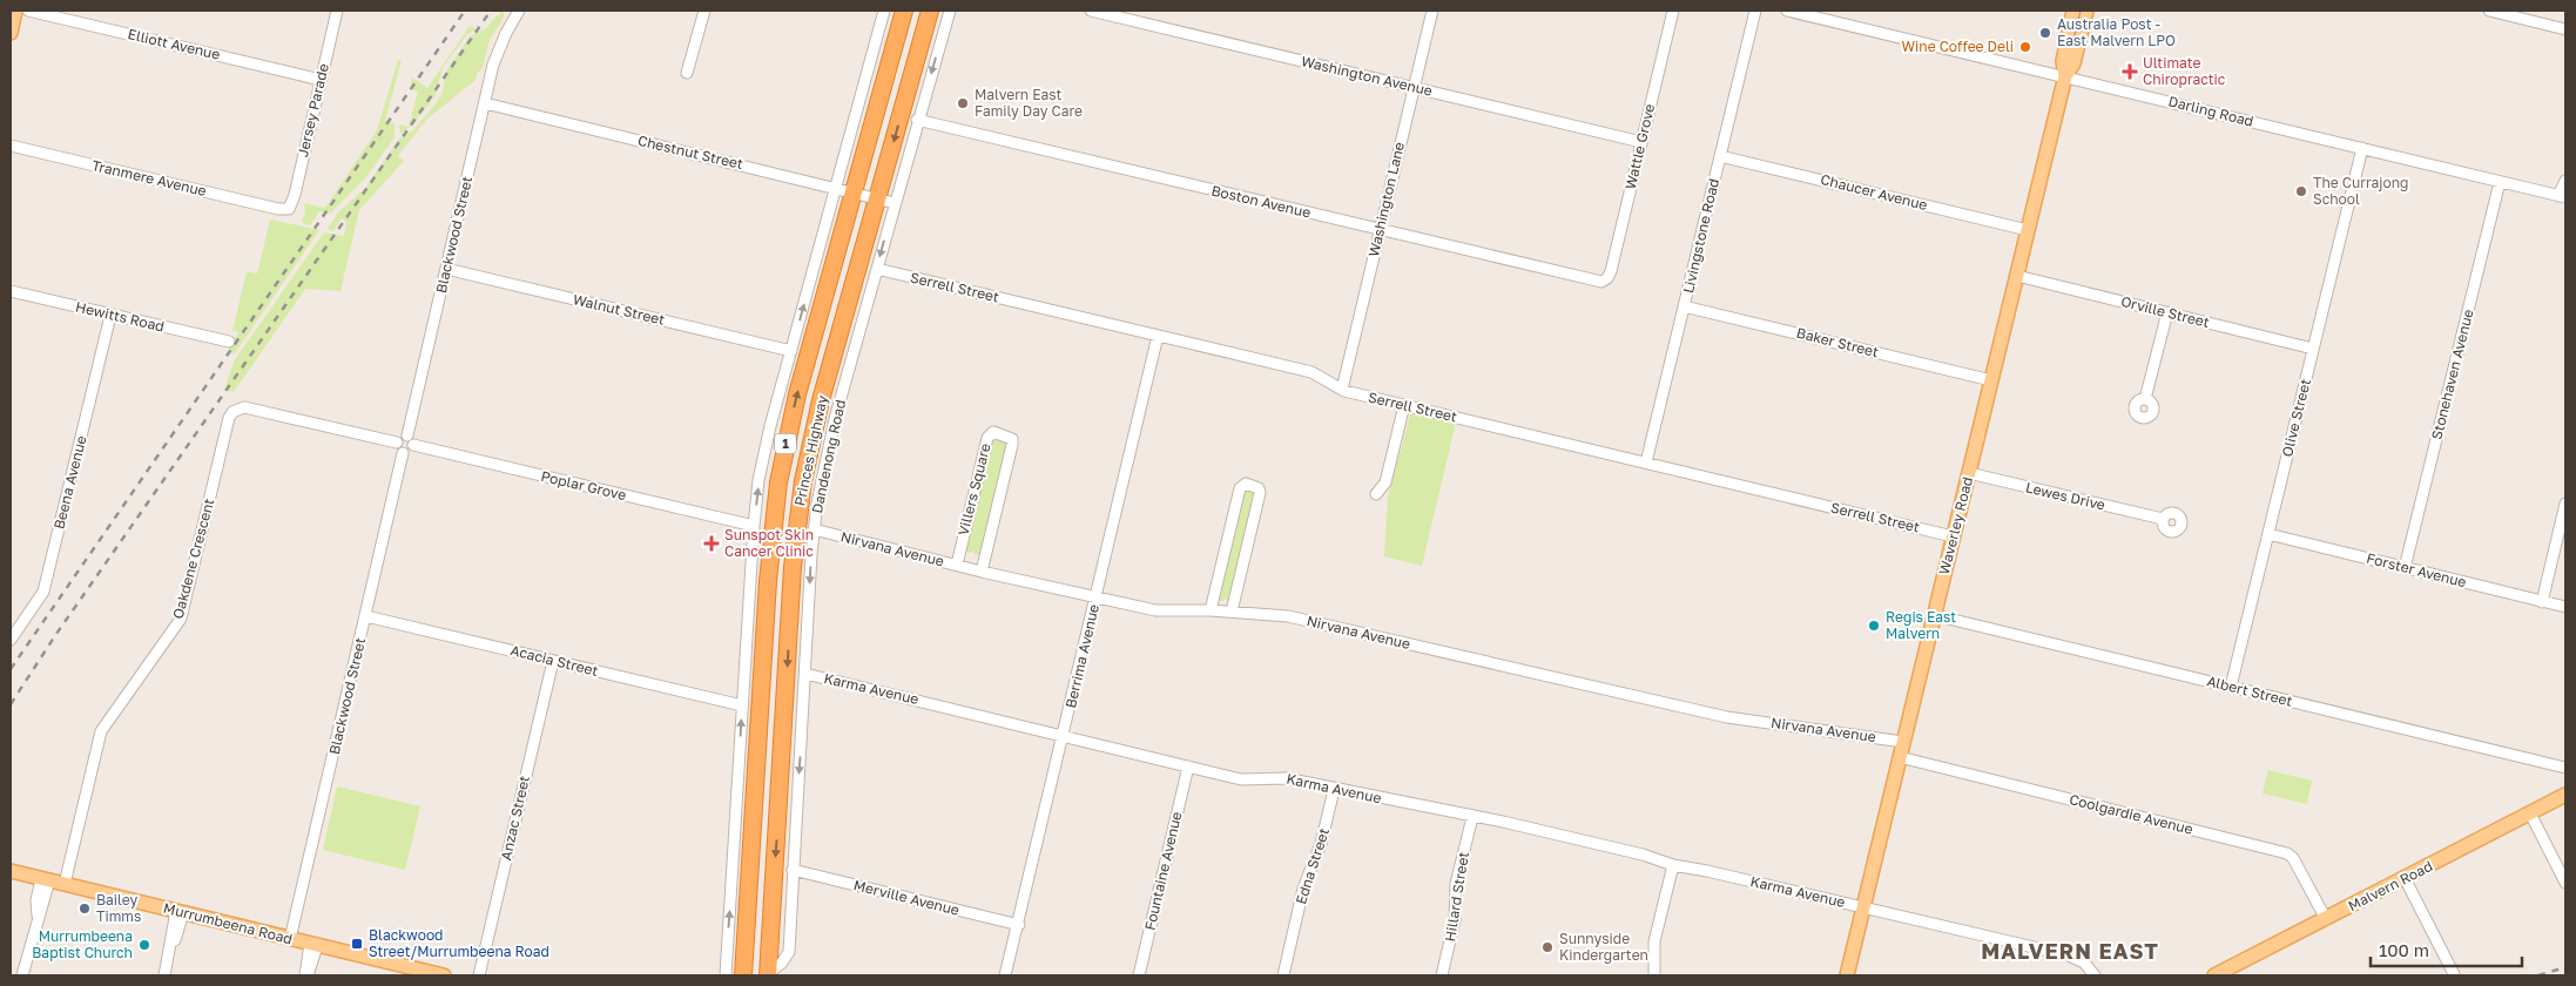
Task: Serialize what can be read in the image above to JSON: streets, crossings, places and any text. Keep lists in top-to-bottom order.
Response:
{
  "streets": {
    "highway": ["1", "Princes Highway"],
    "main road": ["Waverley Road", "Malvern Road", "Murrumbeena Road"],
    "street": [
      "Elliott Avenue",
      "Washington Avenue",
      "Jersey Parade",
      "Darling Road",
      "Wattle Grove",
      "Chestnut Street",
      "Tranmere Avenue",
      "Chaucer Avenue",
      "Washington Lane",
      "Boston Avenue",
      "Blackwood Street",
      "Livingstone Road",
      "Serrell Street",
      "Walnut Street",
      "Orville Street",
      "Hewitts Road",
      "Baker Street",
      "Stonehaven Avenue",
      "Olive Street",
      "Dandenong Road",
      "Beena Avenue",
      "Poplar Grove",
      "Villers Square",
      "Lewes Drive",
      "Nirvana Avenue",
      "Oakdene Crescent",
      "Forster Avenue",
      "Berrima Avenue",
      "Acacia Street",
      "Karma Avenue",
      "Albert Street",
      "Coolgardie Avenue",
      "Anzac Street",
      "Edna Street",
      "Fountaine Avenue",
      "Hillard Street",
      "Merville Avenue"
    ]
  },
  "crossings": [
    ["Elliott Avenue", "Jersey Parade"],
    ["Washington Avenue", "Wattle Grove"],
    ["Washington Avenue", "Washington Lane"],
    ["Jersey Parade", "Tranmere Avenue"],
    ["Darling Road", "Stonehaven Avenue"],
    ["Darling Road", "Olive Street"],
    ["Darling Road", "Waverley Road"],
    ["Wattle Grove", "Boston Avenue"],
    ["Chestnut Street", "Blackwood Street"],
    ["Chestnut Street", "Princes Highway"],
    ["Chestnut Street", "Dandenong Road"],
    ["Chaucer Avenue", "Livingstone Road"],
    ["Chaucer Avenue", "Waverley Road"],
    ["Washington Lane", "Boston Avenue"],
    ["Washington Lane", "Serrell Street"],
    ["Boston Avenue", "Dandenong Road"],
    ["Blackwood Street", "Walnut Street"],
    ["Blackwood Street", "Poplar Grove"],
    ["Blackwood Street", "Oakdene Crescent"],
    ["Blackwood Street", "Acacia Street"],
    ["Blackwood Street", "Murrumbeena Road"],
    ["Livingstone Road", "Serrell Street"],
    ["Livingstone Road", "Baker Street"],
    ["Serrell Street", "Dandenong Road"],
    ["Serrell Street", "Waverley Road"],
    ["Serrell Street", "Berrima Avenue"],
    ["Orville Street", "Olive Street"],
    ["Orville Street", "Waverley Road"],
    ["Hewitts Road", "Beena Avenue"],
    ["Baker Street", "Waverley Road"],
    ["Stonehaven Avenue", "Forster Avenue"],
    ["Olive Street", "Forster Avenue"],
    ["Olive Street", "Albert Street"],
    ["Princes Highway", "Dandenong Road"],
    ["Dandenong Road", "Nirvana Avenue"],
    ["Dandenong Road", "Karma Avenue"],
    ["Dandenong Road", "Merville Avenue"],
    ["Poplar Grove", "Oakdene Crescent"],
    ["Villers Square", "Nirvana Avenue"],
    ["Lewes Drive", "Waverley Road"],
    ["Waverley Road", "Nirvana Avenue"],
    ["Waverley Road", "Karma Avenue"],
    ["Waverley Road", "Albert Street"],
    ["Waverley Road", "Coolgardie Avenue"],
    ["Nirvana Avenue", "Berrima Avenue"],
    ["Oakdene Crescent", "Murrumbeena Road"],
    ["Berrima Avenue", "Karma Avenue"],
    ["Berrima Avenue", "Merville Avenue"],
    ["Acacia Street", "Anzac Street"],
    ["Karma Avenue", "Edna Street"],
    ["Karma Avenue", "Fountaine Avenue"],
    ["Karma Avenue", "Hillard Street"],
    ["Coolgardie Avenue", "Malvern Road"]
  ],
  "districts": ["MALVERN EAST"],
  "places": {
    "other": [
      "Australia Post - East Malvern LPO",
      "Wine Coffee Deli",
      "Malvern East Family Day Care",
      "The Currajong School",
      "Regis East Malvern",
      "Bailey Timms",
      "Murrumbeena Baptist Church",
      "Sunnyside Kindergarten"
    ],
    "health": ["Ultimate Chiropractic", "Sunspot Skin Cancer Clinic"],
    "transit": ["Blackwood Street/Murrumbeena Road"]
  },
  "scale_bar": "100 m"
}
